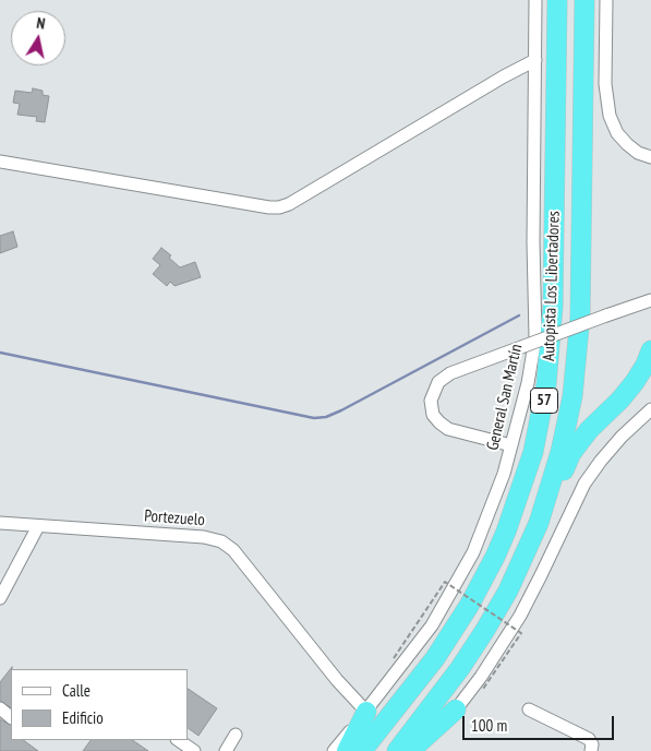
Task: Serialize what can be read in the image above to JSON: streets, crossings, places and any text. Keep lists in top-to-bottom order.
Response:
{
  "streets": {
    "highway": ["Autopista Los Libertadores", "57"],
    "street": ["General San Martín", "Portezuelo"]
  },
  "crossings": [
    ["General San Martín", "Portezuelo"]
  ],
  "legend": ["Calle", "Edificio"],
  "scale_bar": "100 m",
  "north": "top"
}
